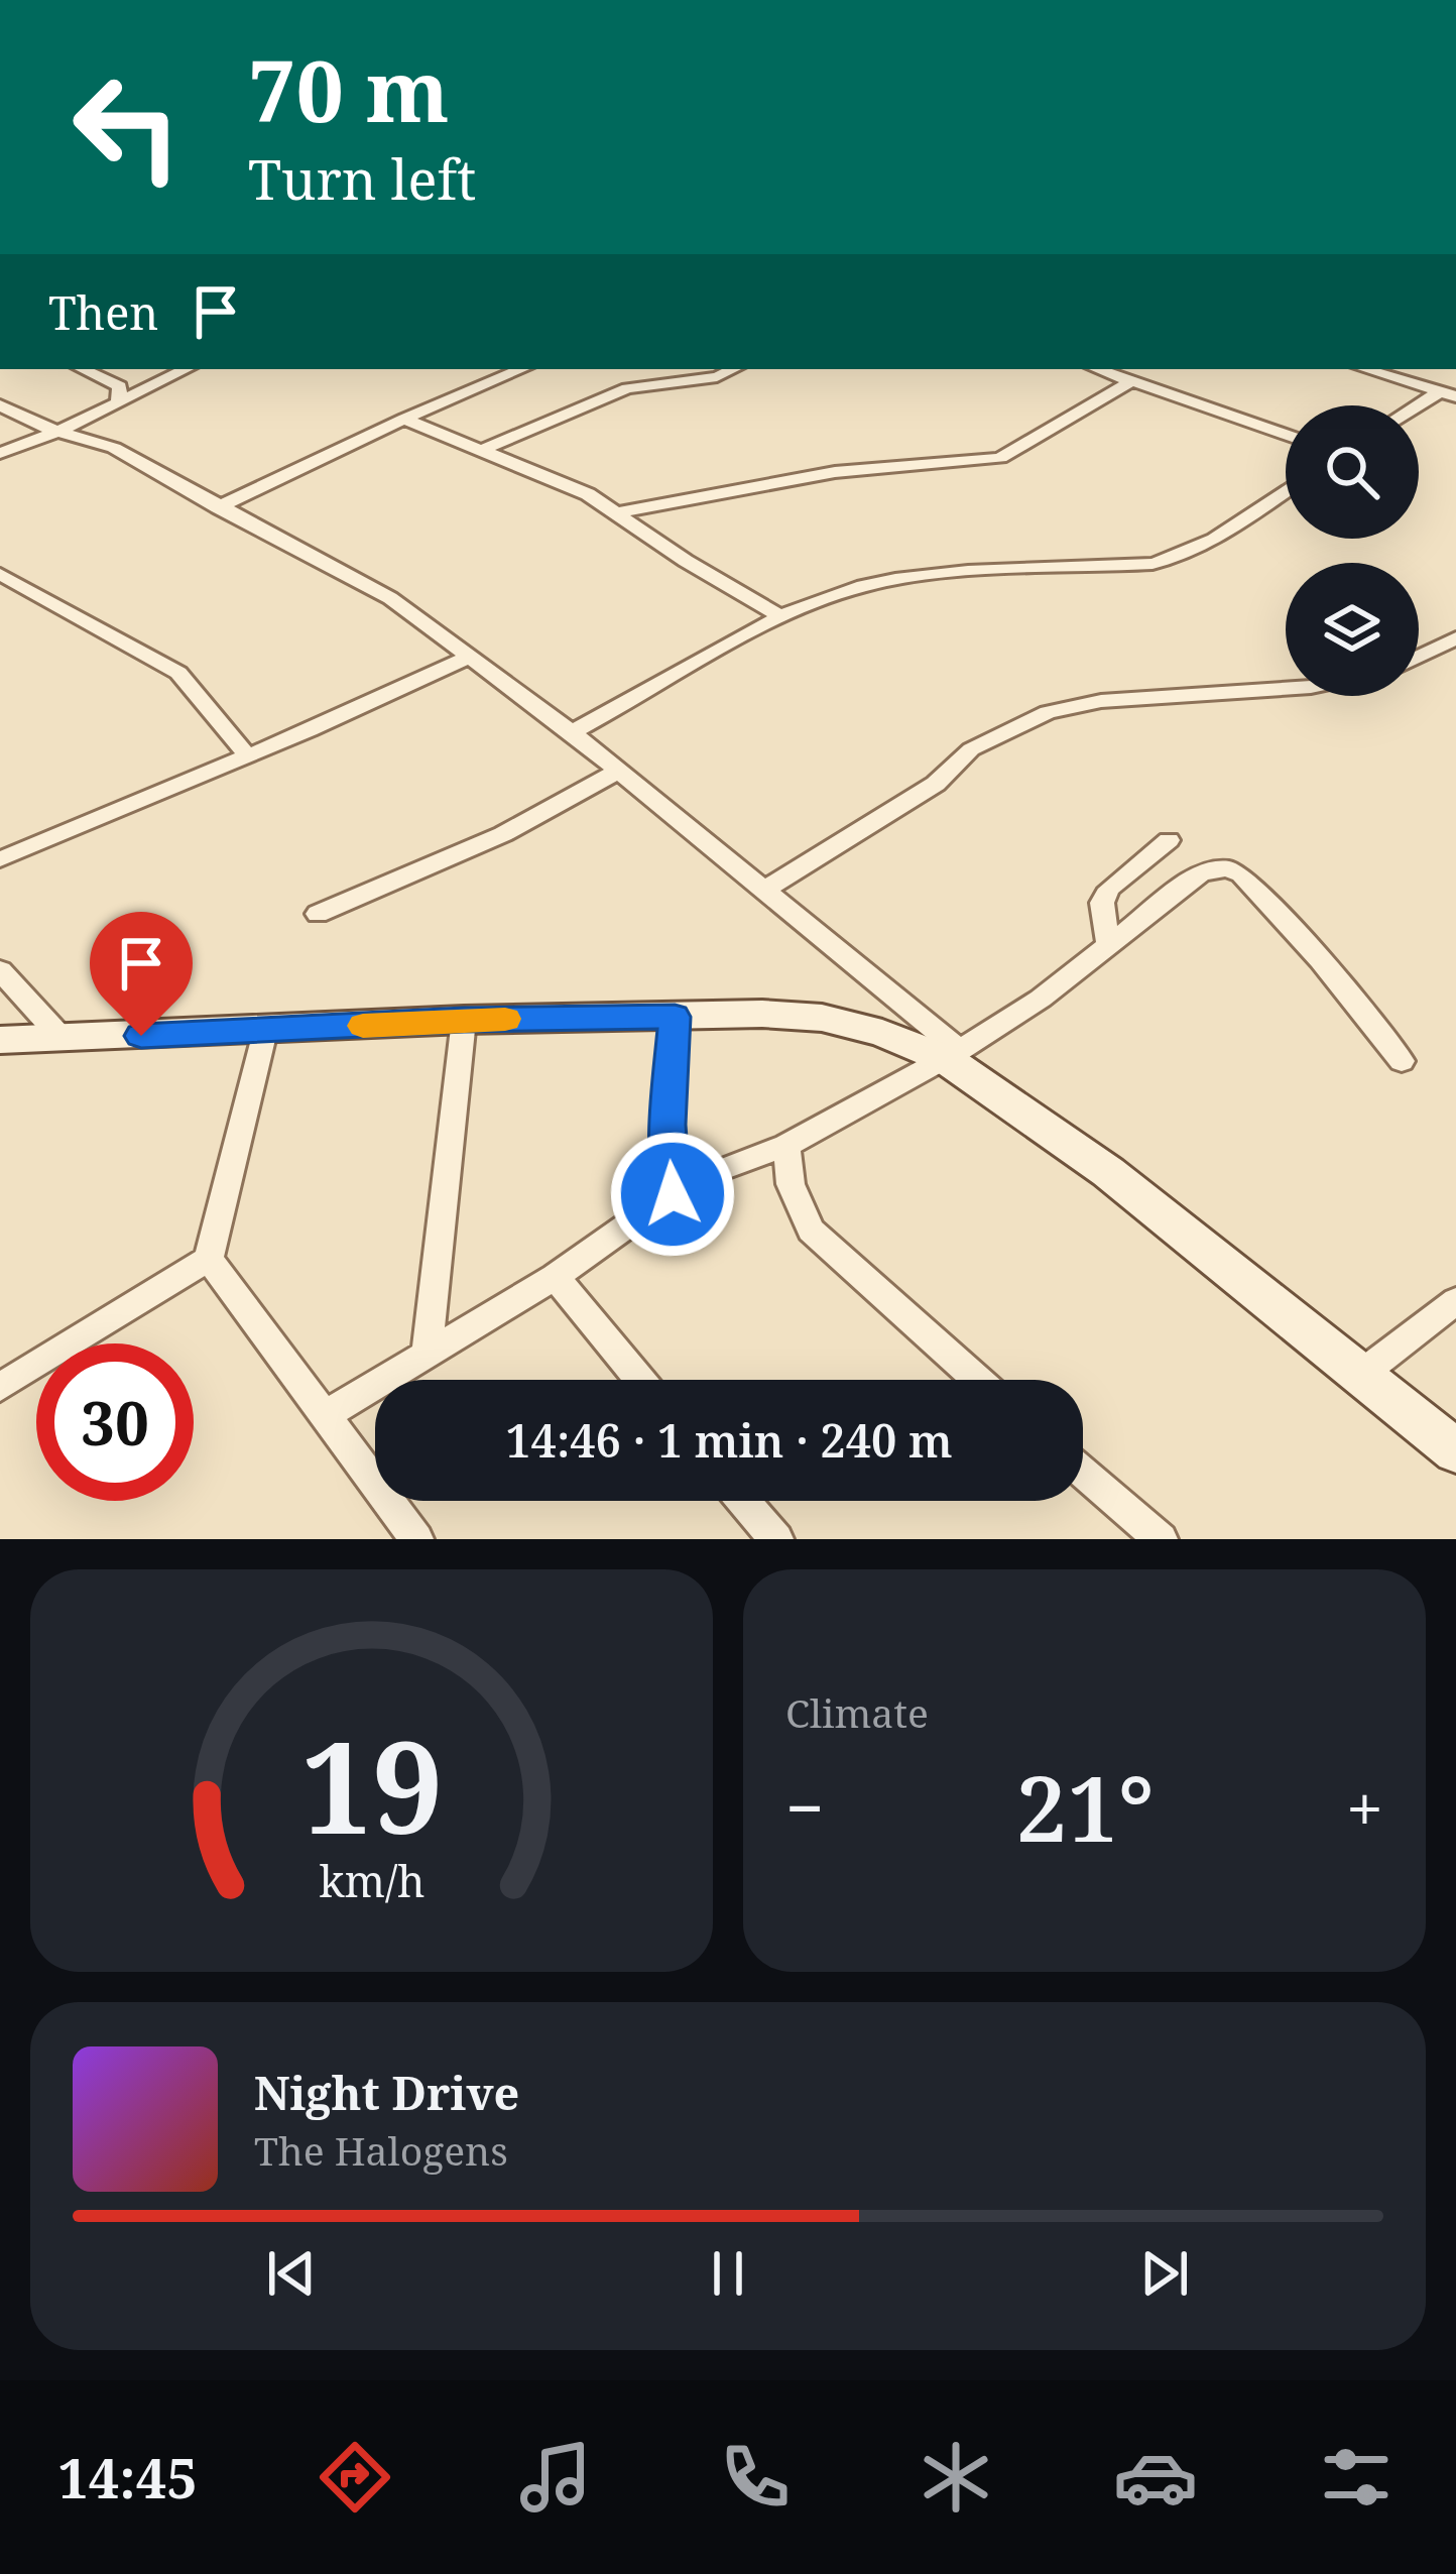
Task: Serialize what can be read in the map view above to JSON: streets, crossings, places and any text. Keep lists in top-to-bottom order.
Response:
{
  "page": {
    "turn": ["70 m", "Turn left"],
    "then": "Then",
    "limit": "30",
    "trip": "14:46 · 1 min · 240 m",
    "tile": "Climate",
    "heat": ["−", "21°", "+"],
    "song": ["Night Drive", "The Halogens"],
    "tabs": "14:45",
    "gauge": ["19", "km/h"]
  }
}
